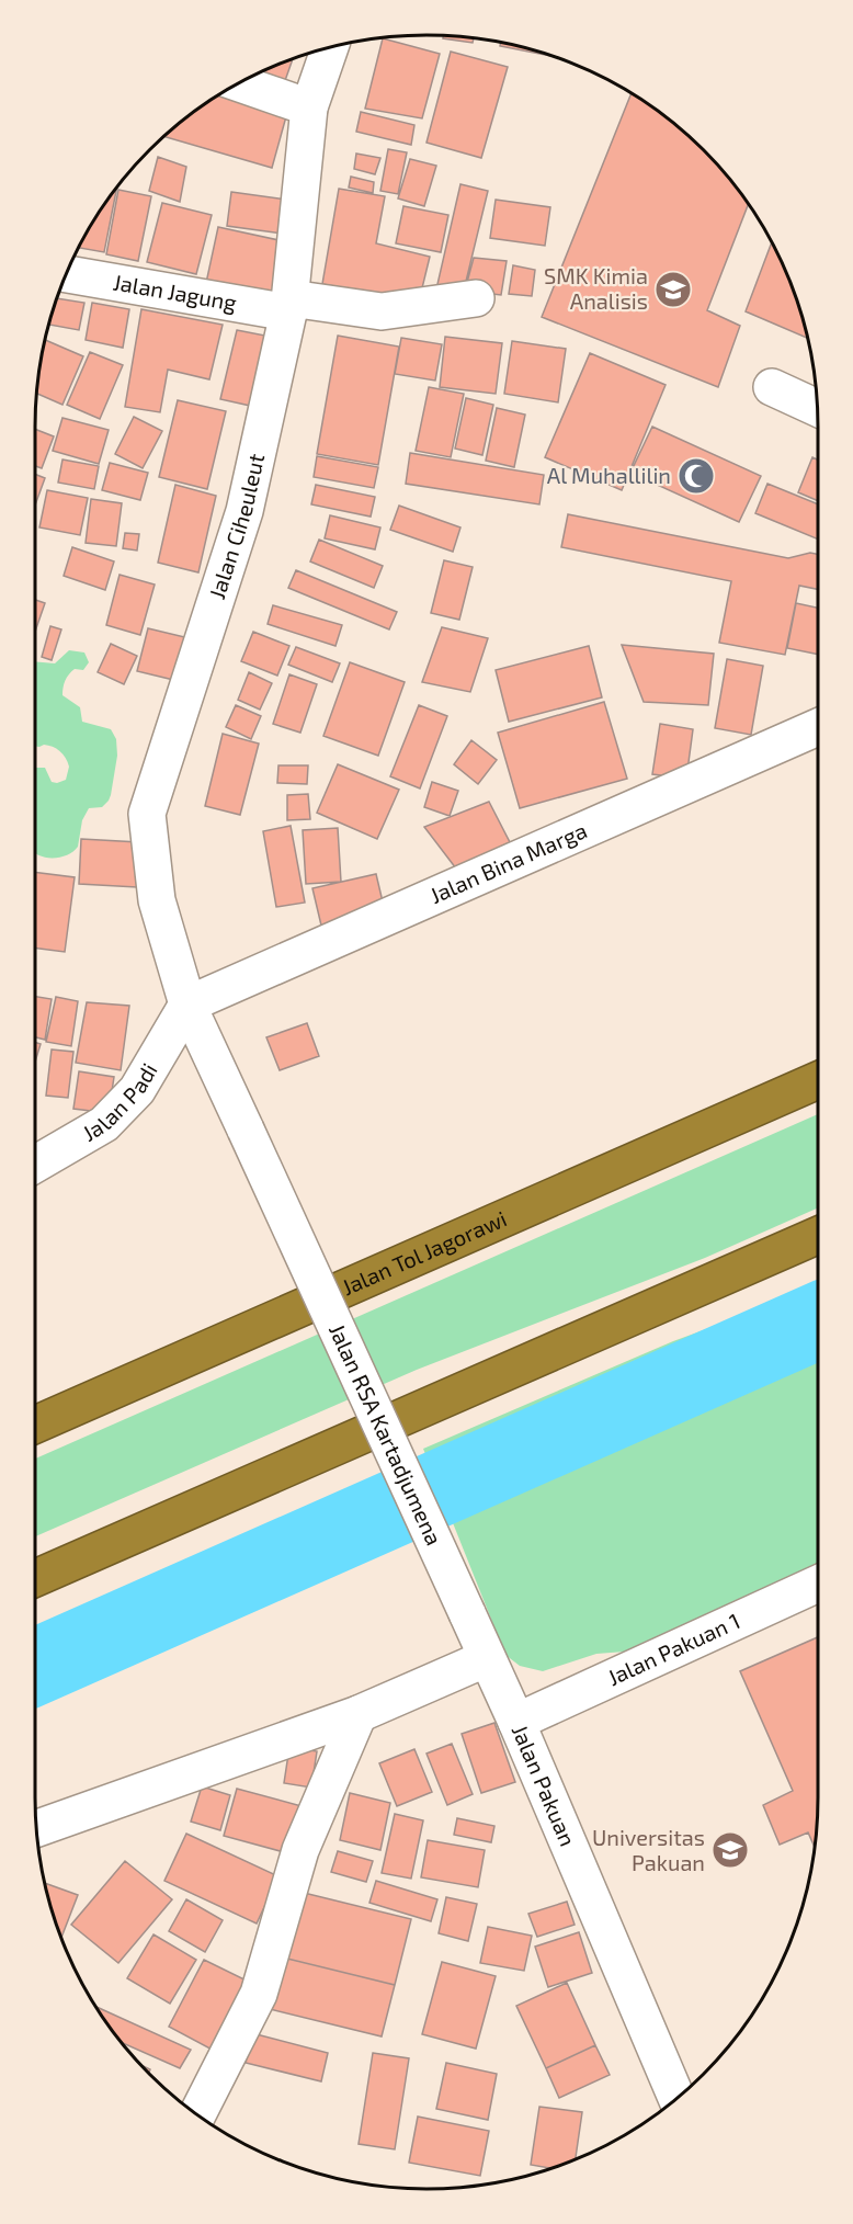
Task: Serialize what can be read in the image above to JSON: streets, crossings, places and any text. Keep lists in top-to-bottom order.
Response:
{
  "streets": {
    "highway": ["Jalan Tol Jagorawi"],
    "street": [
      "Jalan Jagung",
      "Jalan Ciheuleut",
      "Jalan Bina Marga",
      "Jalan Padi",
      "Jalan RSA Kartadjumena",
      "Jalan Pakuan 1",
      "Jalan Pakuan"
    ]
  },
  "crossings": [
    ["Jalan Jagung", "Jalan Ciheuleut"],
    ["Jalan Ciheuleut", "Jalan Bina Marga"],
    ["Jalan Ciheuleut", "Jalan Padi"],
    ["Jalan Ciheuleut", "Jalan RSA Kartadjumena"],
    ["Jalan Bina Marga", "Jalan Padi"],
    ["Jalan Bina Marga", "Jalan RSA Kartadjumena"],
    ["Jalan Padi", "Jalan RSA Kartadjumena"],
    ["Jalan RSA Kartadjumena", "Jalan Pakuan"],
    ["Jalan Pakuan 1", "Jalan Pakuan"]
  ],
  "places": {
    "school or university": ["SMK Kimia Analisis", "Universitas Pakuan"],
    "mosque": ["Al Muhallilin"]
  }
}
